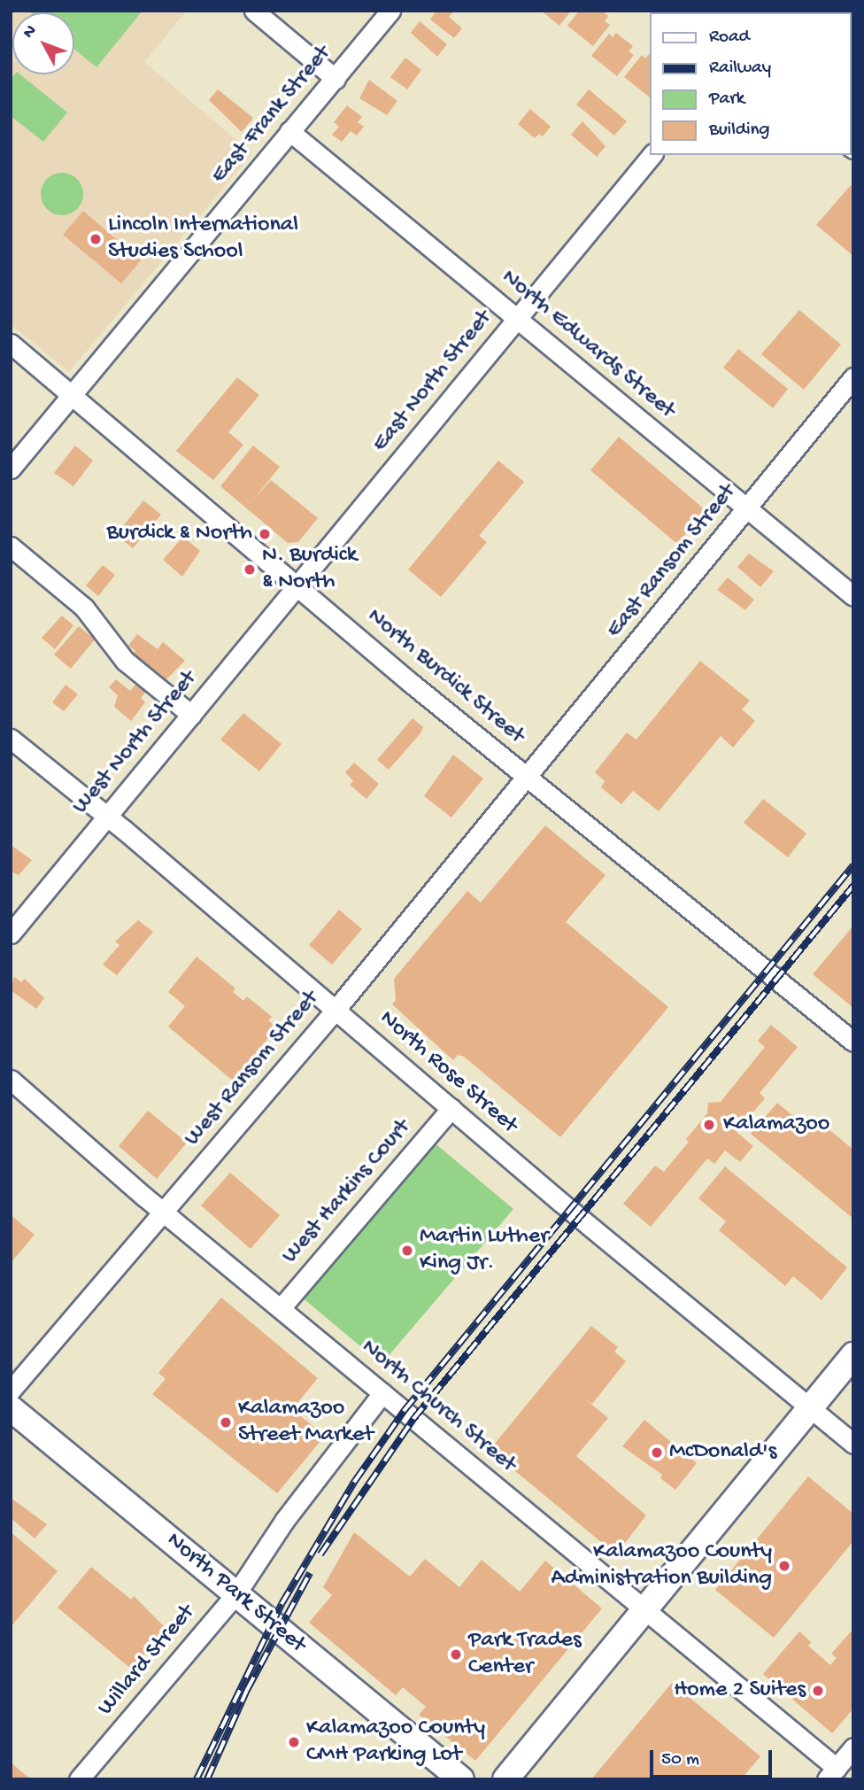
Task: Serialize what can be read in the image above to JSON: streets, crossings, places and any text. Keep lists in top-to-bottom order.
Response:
{
  "streets": {
    "main road": ["North Park Street"],
    "street": [
      "East Frank Street",
      "North Edwards Street",
      "East North Street",
      "East Ransom Street",
      "North Burdick Street",
      "West North Street",
      "West Ransom Street",
      "North Rose Street",
      "West Harkins Court",
      "North Church Street",
      "Willard Street"
    ]
  },
  "crossings": [
    ["East Frank Street", "North Edwards Street"],
    ["East Frank Street", "North Burdick Street"],
    ["North Edwards Street", "East North Street"],
    ["North Edwards Street", "East Ransom Street"],
    ["East North Street", "North Burdick Street"],
    ["East North Street", "West North Street"],
    ["East Ransom Street", "North Burdick Street"],
    ["East Ransom Street", "West Ransom Street"],
    ["North Burdick Street", "West North Street"],
    ["North Burdick Street", "West Ransom Street"],
    ["West North Street", "North Rose Street"],
    ["West Ransom Street", "North Rose Street"],
    ["West Ransom Street", "North Church Street"],
    ["North Rose Street", "West Harkins Court"],
    ["West Harkins Court", "North Church Street"],
    ["North Church Street", "Willard Street"],
    ["North Park Street", "Willard Street"]
  ],
  "places": [
    "Lincoln International Studies School",
    "Burdick & North",
    "N. Burdick & North",
    "Kalamazoo",
    "Martin Luther King Jr.",
    "Kalamazoo Street Market",
    "McDonald's",
    "Kalamazoo County Administration Building",
    "Park Trades Center",
    "Home 2 Suites",
    "Kalamazoo County CMH Parking Lot"
  ],
  "legend": [
    "Road",
    "Railway",
    "Park",
    "Building"
  ],
  "scale_bar": "50 m",
  "north": "top left"
}
